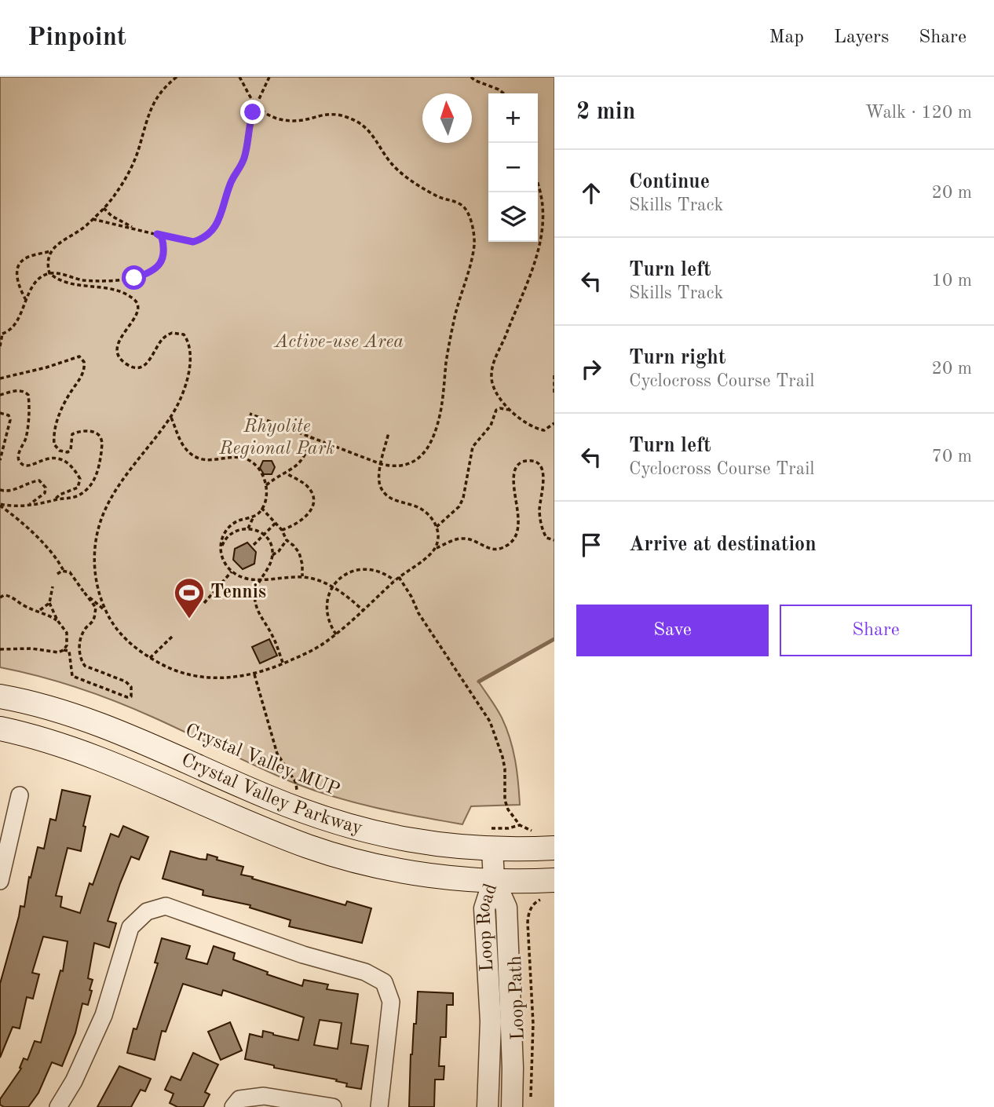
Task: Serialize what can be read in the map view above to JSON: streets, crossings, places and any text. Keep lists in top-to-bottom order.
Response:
{
  "streets": {
    "main road": ["Crystal Valley Parkway"],
    "street": ["Loop Road"],
    "path": ["Crystal Valley MUP", "Loop Path"]
  },
  "crossings": [
    ["Crystal Valley Parkway", "Loop Road"],
    ["Crystal Valley Parkway", "Loop Path"]
  ],
  "parks": ["Active-use Area", "Rhyolite Regional Park"],
  "places": {
    "sports": ["Tennis"]
  },
  "north": "top",
  "page": {
    "header": "Pinpoint",
    "nav": ["Map", "Layers", "Share"],
    "heading": ["2 min", "Walk · 120 m"],
    "map_buttons": ["+", "−"],
    "list": [
      ["Continue", "Skills Track", "20 m"],
      ["Turn left", "Skills Track", "10 m"],
      ["Turn right", "Cyclocross Course Trail", "20 m"],
      ["Turn left", "Cyclocross Course Trail", "70 m"],
      "Arrive at destination"
    ],
    "buttons": ["Save", "Share"]
  }
}
